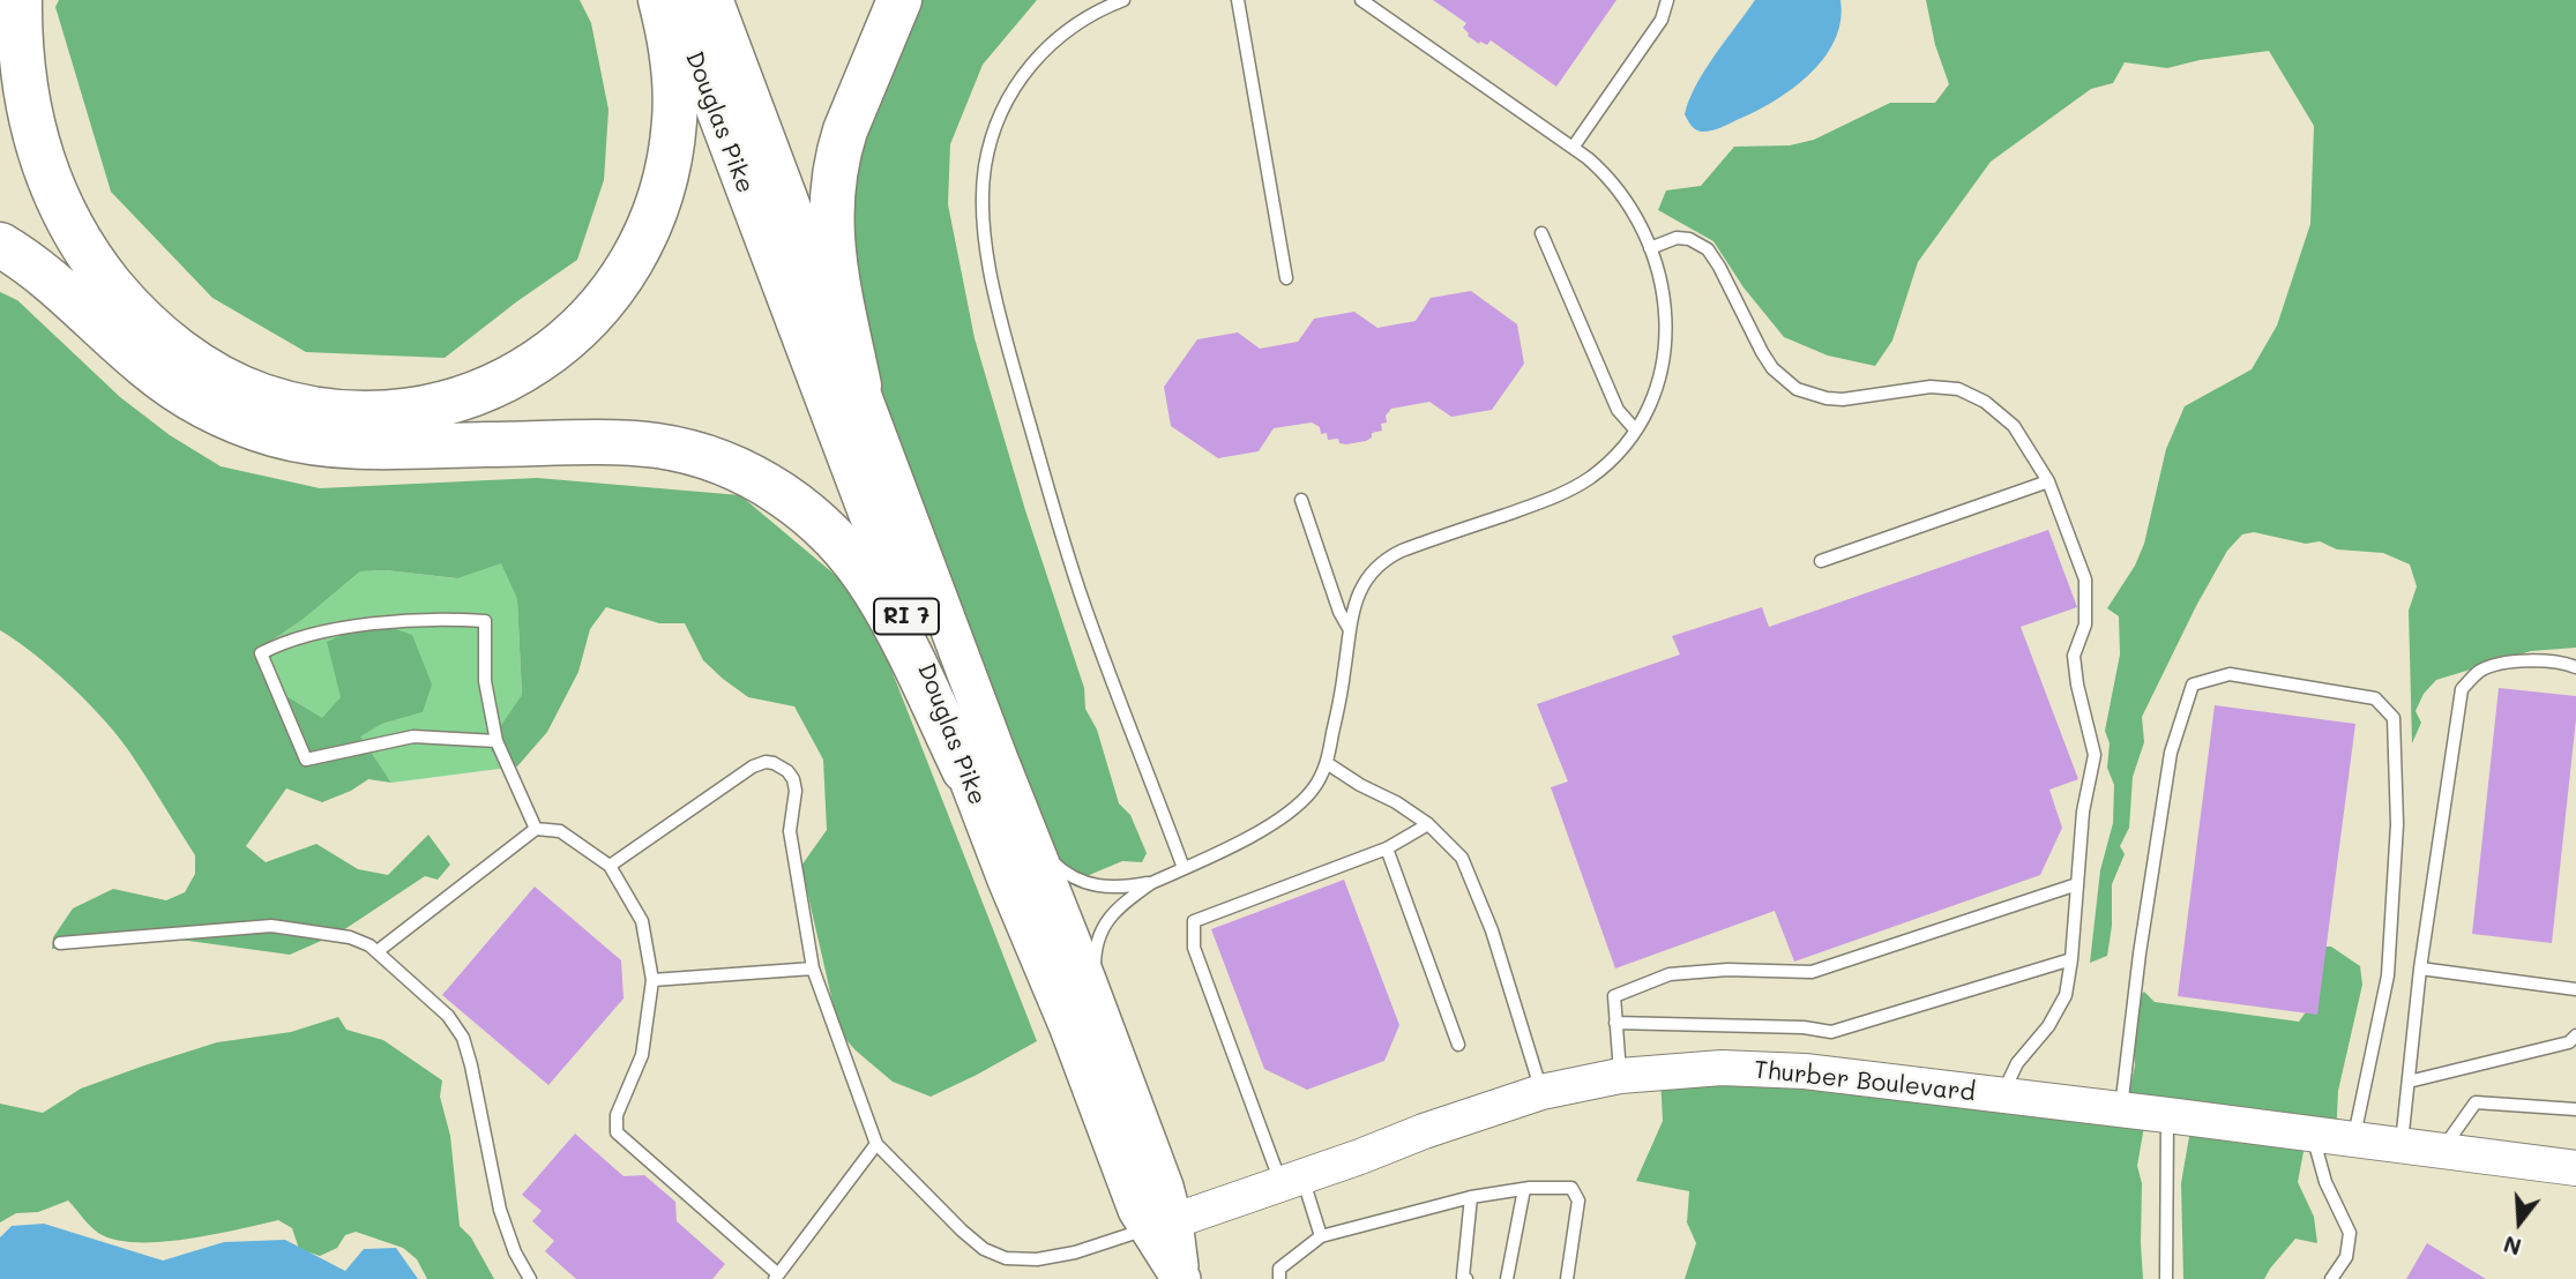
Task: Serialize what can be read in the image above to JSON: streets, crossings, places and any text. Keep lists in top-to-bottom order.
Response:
{
  "streets": {
    "main road": ["Douglas Pike", "RI 7"],
    "street": ["Thurber Boulevard"]
  },
  "crossings": [
    ["Douglas Pike", "Thurber Boulevard"]
  ],
  "north": "bottom"
}
